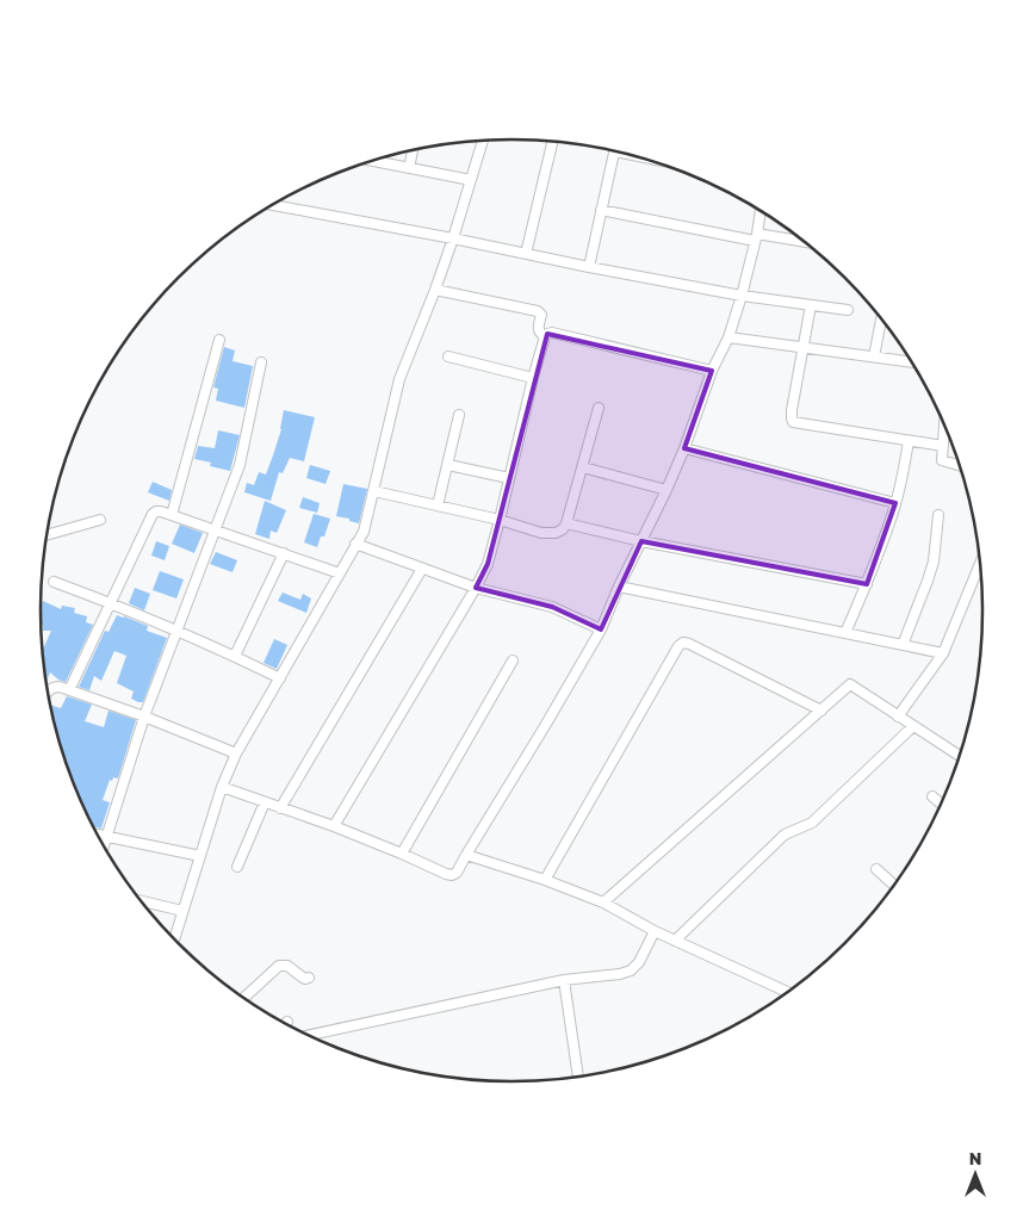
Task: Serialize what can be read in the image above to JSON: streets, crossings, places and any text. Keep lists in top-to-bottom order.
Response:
{
  "north": "top"
}
